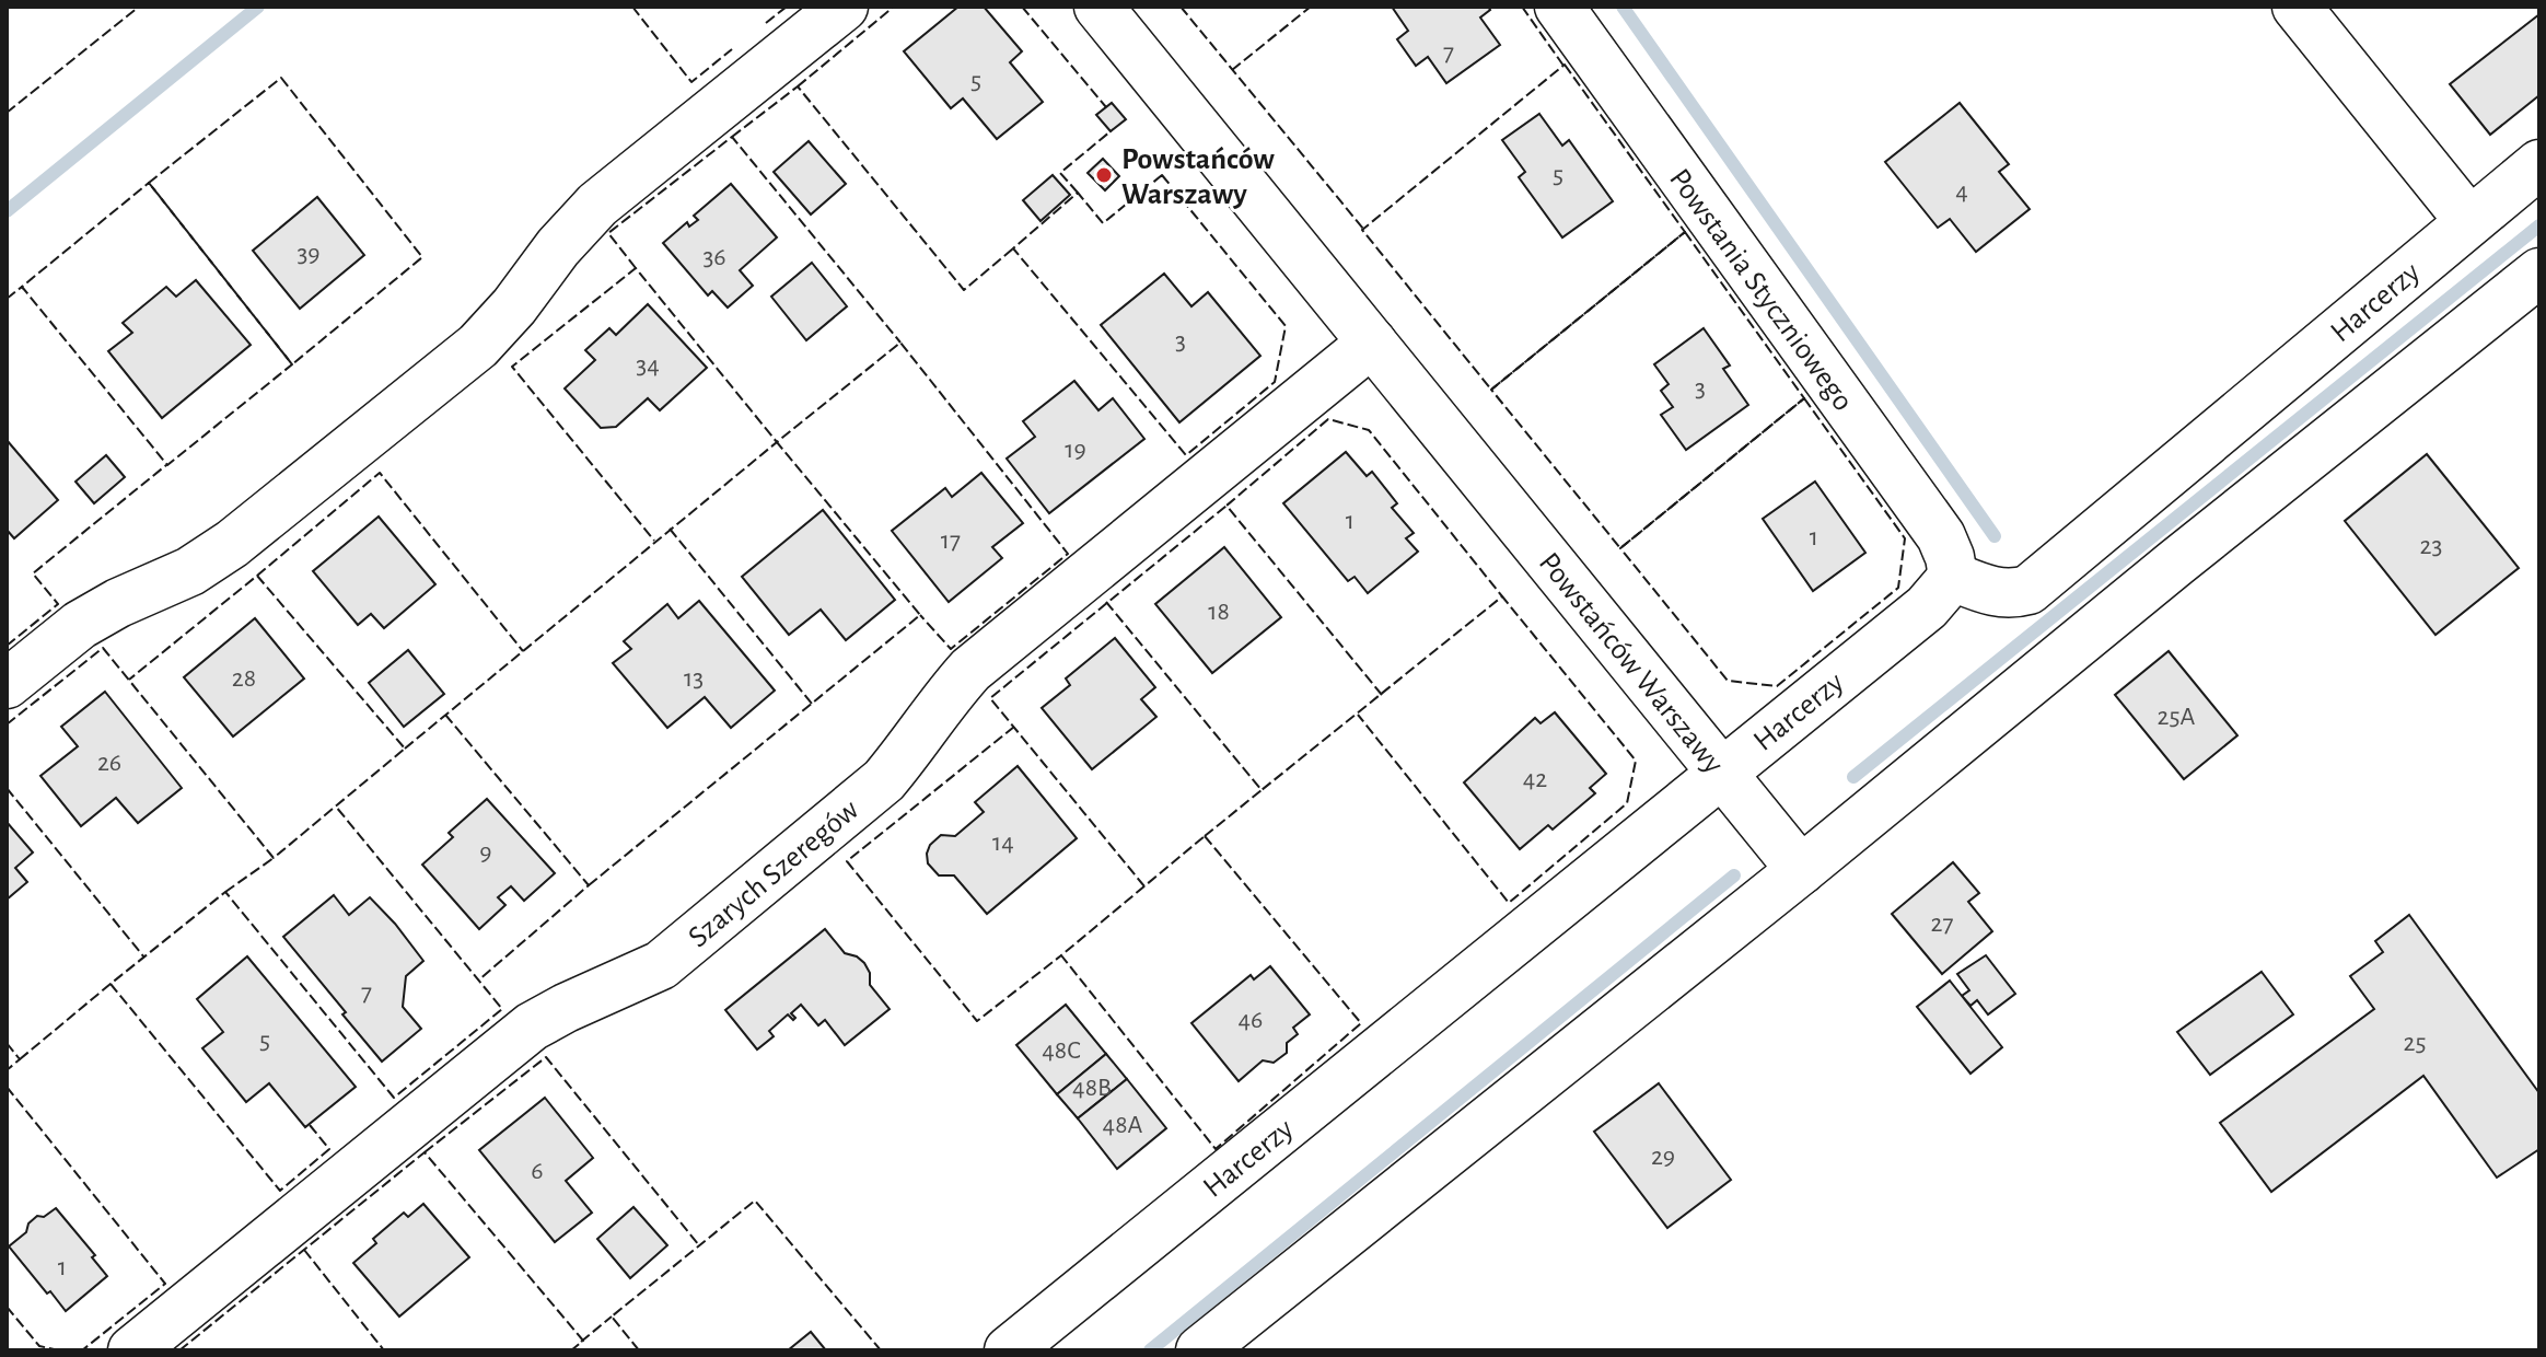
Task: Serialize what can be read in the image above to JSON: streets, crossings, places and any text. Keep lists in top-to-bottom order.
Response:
{
  "streets": {
    "street": [
      "Powstania Styczniowego",
      "Harcerzy",
      "Powstańców Warszawy",
      "Szarych Szeregów"
    ]
  },
  "crossings": [
    ["Powstania Styczniowego", "Harcerzy"],
    ["Harcerzy", "Powstańców Warszawy"],
    ["Powstańców Warszawy", "Szarych Szeregów"]
  ],
  "places": ["Powstańców Warszawy"],
  "house_numbers": [
    "7",
    "5",
    "5",
    "4",
    "39",
    "36",
    "3",
    "34",
    "3",
    "19",
    "1",
    "1",
    "17",
    "23",
    "18",
    "28",
    "13",
    "25A",
    "26",
    "42",
    "14",
    "9",
    "27",
    "7",
    "46",
    "5",
    "25",
    "48C",
    "48B",
    "48A",
    "29",
    "6",
    "1"
  ]
}
